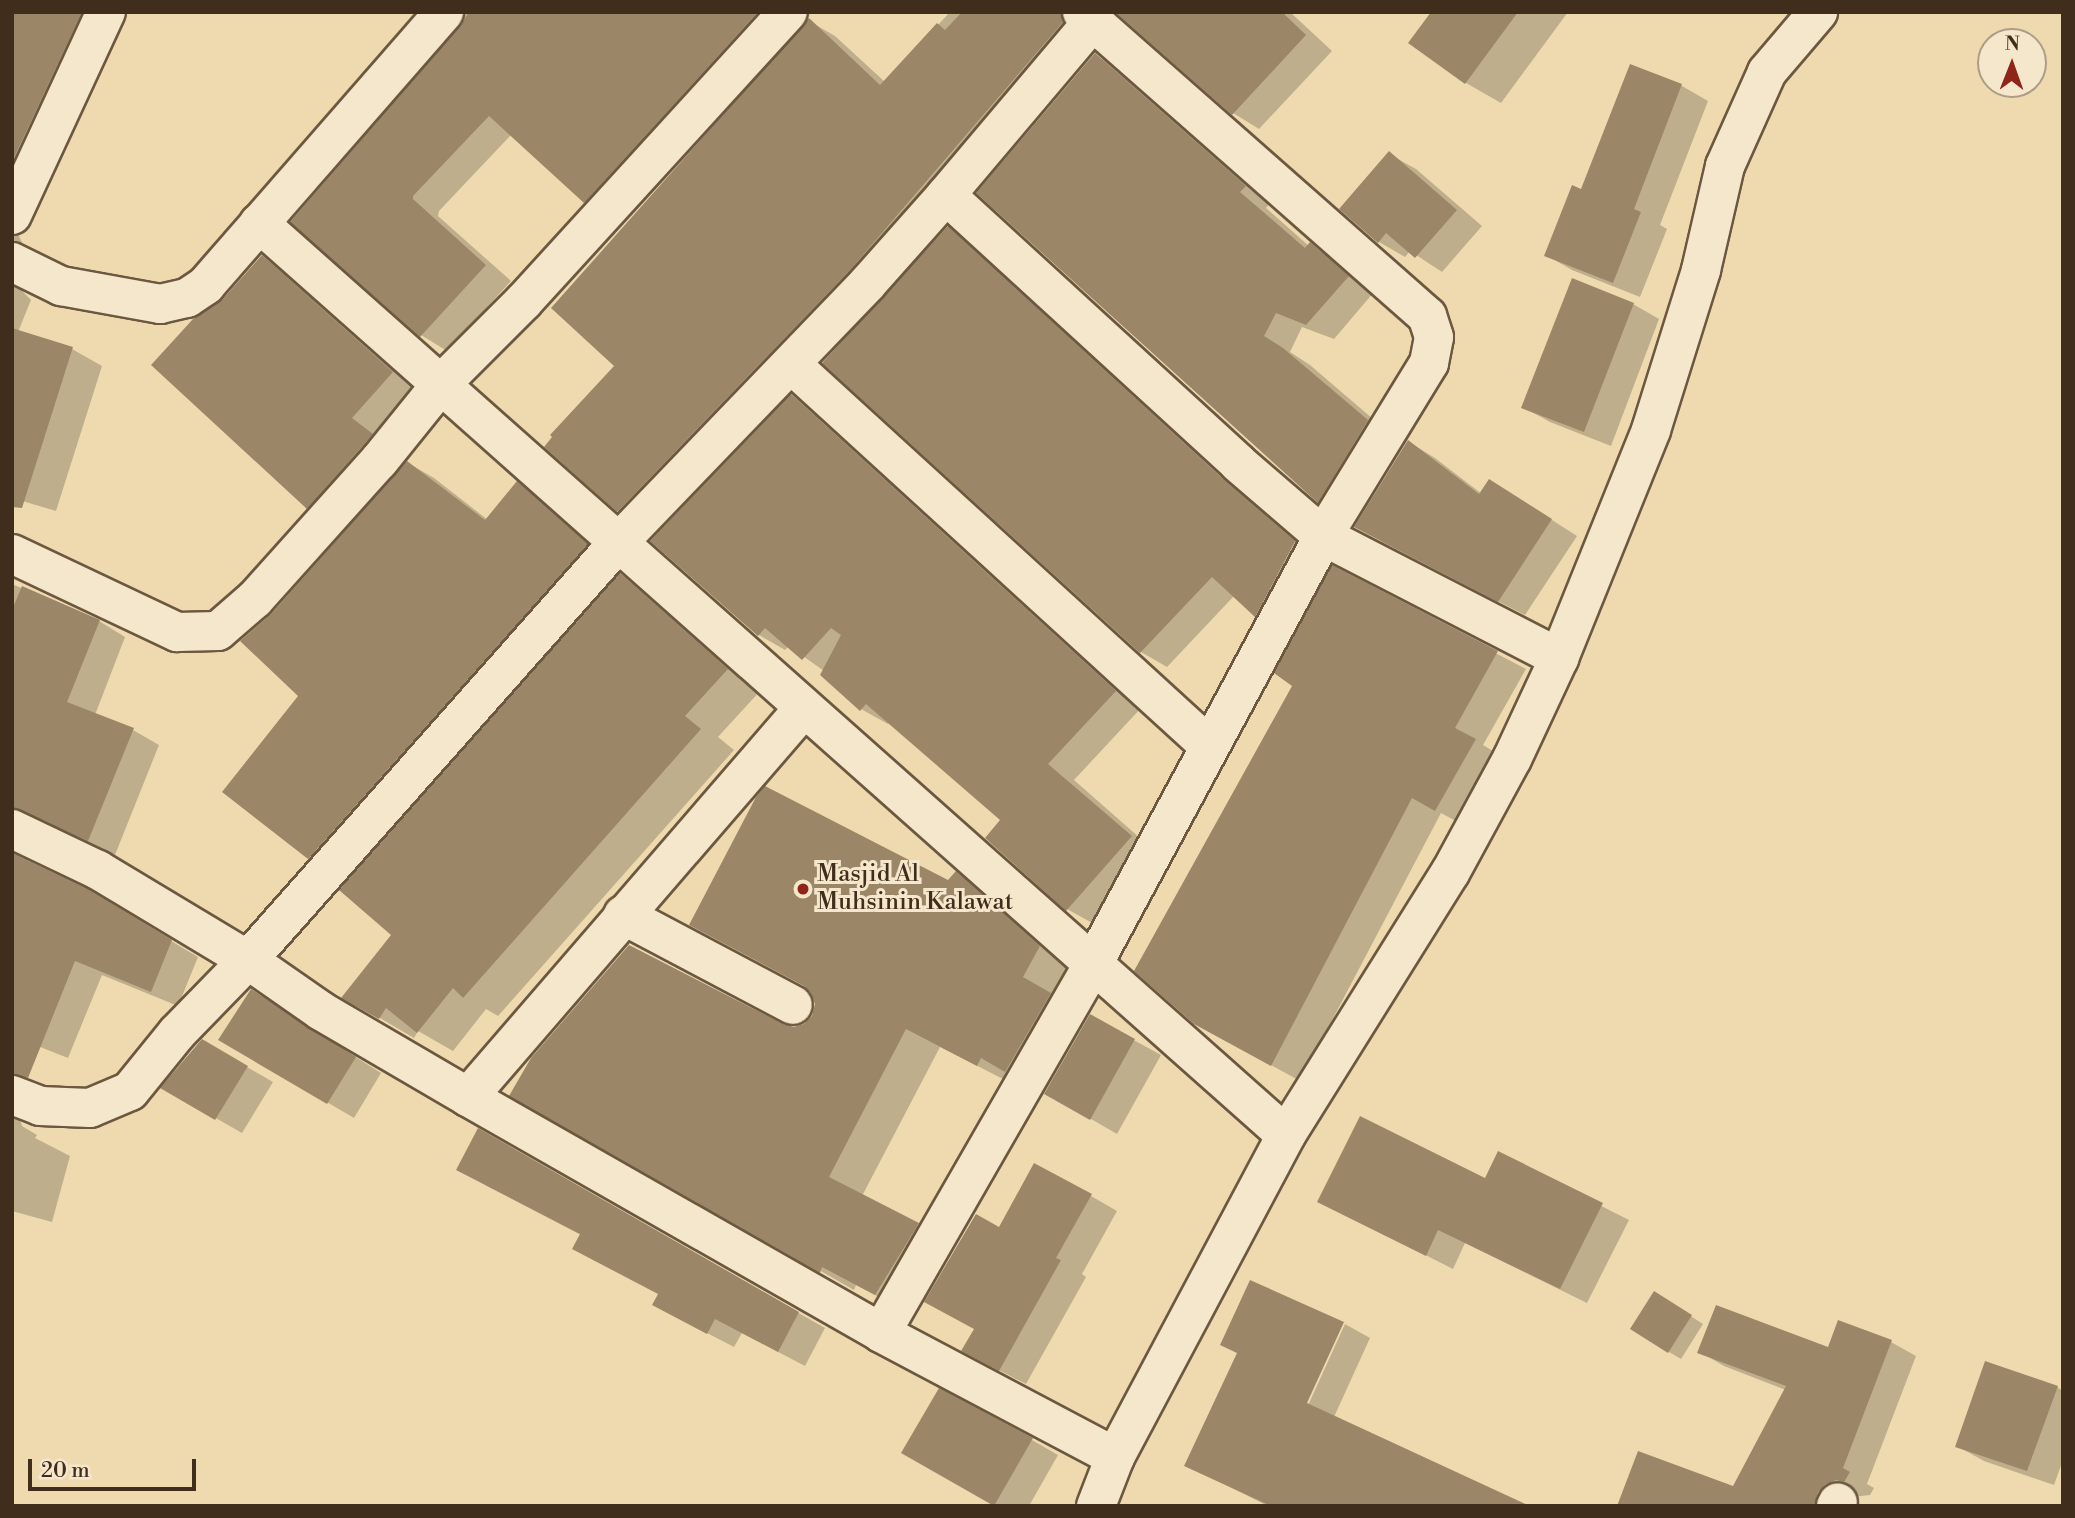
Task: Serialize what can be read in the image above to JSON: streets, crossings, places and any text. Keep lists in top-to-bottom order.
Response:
{
  "places": ["Masjid Al Muhsinin Kalawat"],
  "scale_bar": "20 m",
  "north": "top"
}
